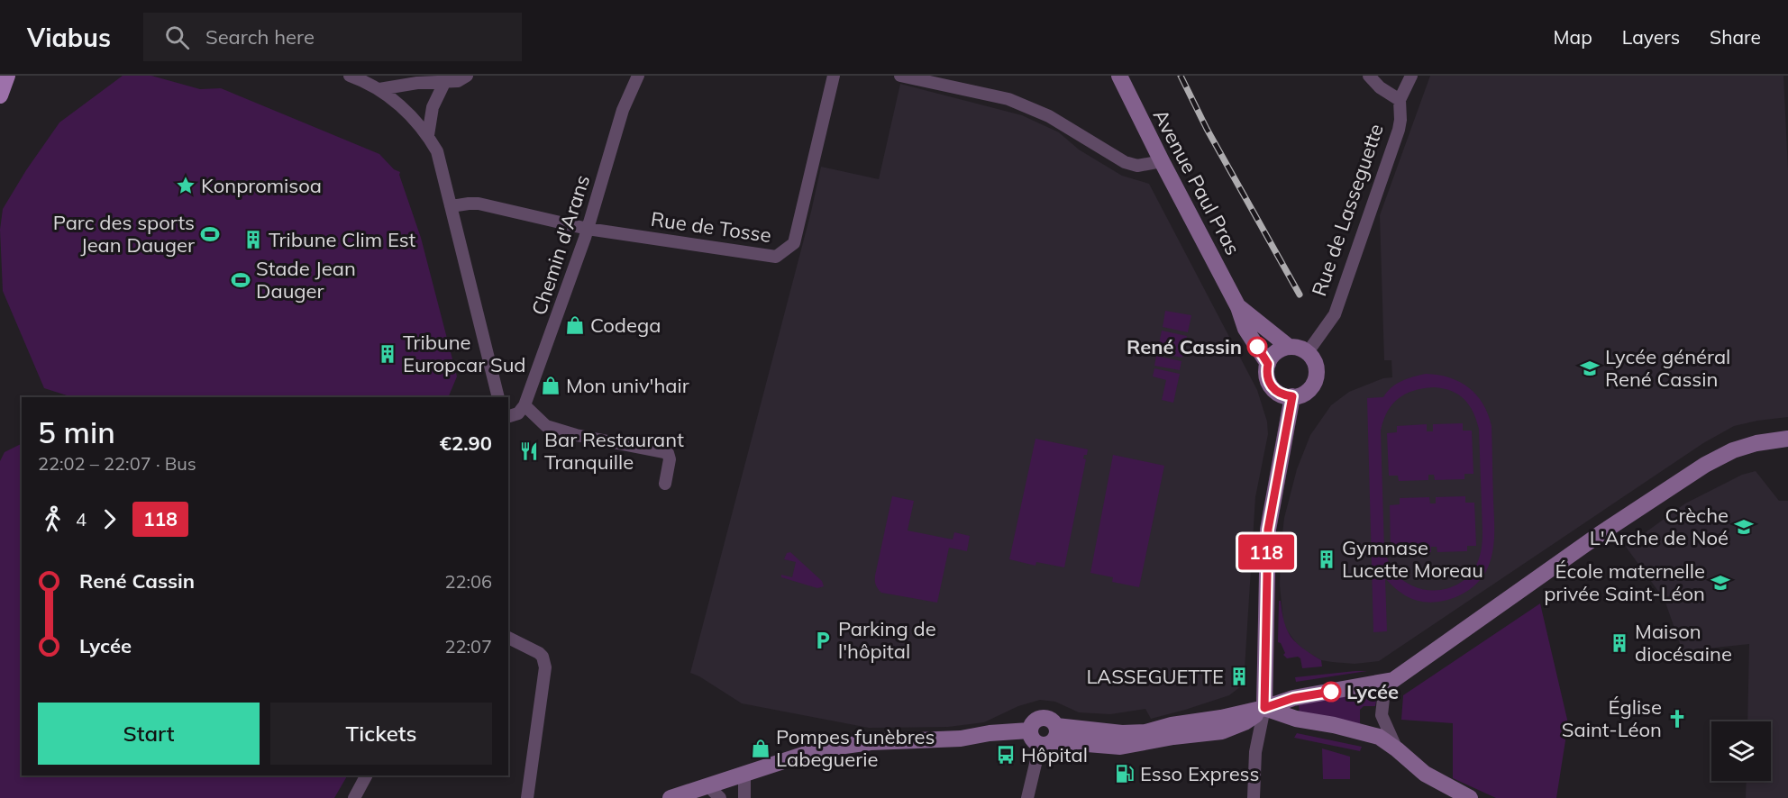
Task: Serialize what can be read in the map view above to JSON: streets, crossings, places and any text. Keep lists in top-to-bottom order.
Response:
{
  "streets": {
    "main road": ["Avenue Paul Pras"],
    "street": ["Rue de Lasseguette", "Rue de Tosse", "Chemin d'Arans"]
  },
  "crossings": [
    ["Avenue Paul Pras", "Rue de Lasseguette"],
    ["Rue de Tosse", "Chemin d'Arans"]
  ],
  "places": {
    "place": ["Konpromisoa"],
    "sports": ["Parc des sports Jean Dauger", "Stade Jean Dauger"],
    "building": [
      "Tribune Clim Est",
      "Tribune Europcar Sud",
      "Gymnase Lucette Moreau",
      "Maison diocésaine",
      "LASSEGUETTE"
    ],
    "shop": ["Codega", "Mon univ'hair", "Pompes funèbres Labeguerie"],
    "other": ["René Cassin", "Lycée"],
    "school or university": ["Lycée général René Cassin", "Crèche L'Arche de Noé", "École maternelle privée Saint-Léon"],
    "restaurant": ["Bar Restaurant Tranquille"],
    "parking": ["Parking de l'hôpital"],
    "church": ["Église Saint-Léon"],
    "bus stop": ["Hôpital"],
    "fuel station": ["Esso Express"]
  },
  "lines": ["bus line 118"],
  "page": {
    "header": "Viabus",
    "search": "Search here",
    "nav": ["Map", "Layers", "Share"],
    "on_map": "118",
    "heading": ["5 min", "22:02 – 22:07 · Bus", "€2.90"],
    "legs": ["4", "118"],
    "list": [
      {
        "name": "René Cassin",
        "value": "22:06"
      },
      {
        "name": "Lycée",
        "value": "22:07"
      }
    ],
    "buttons": ["Start", "Tickets"]
  }
}
